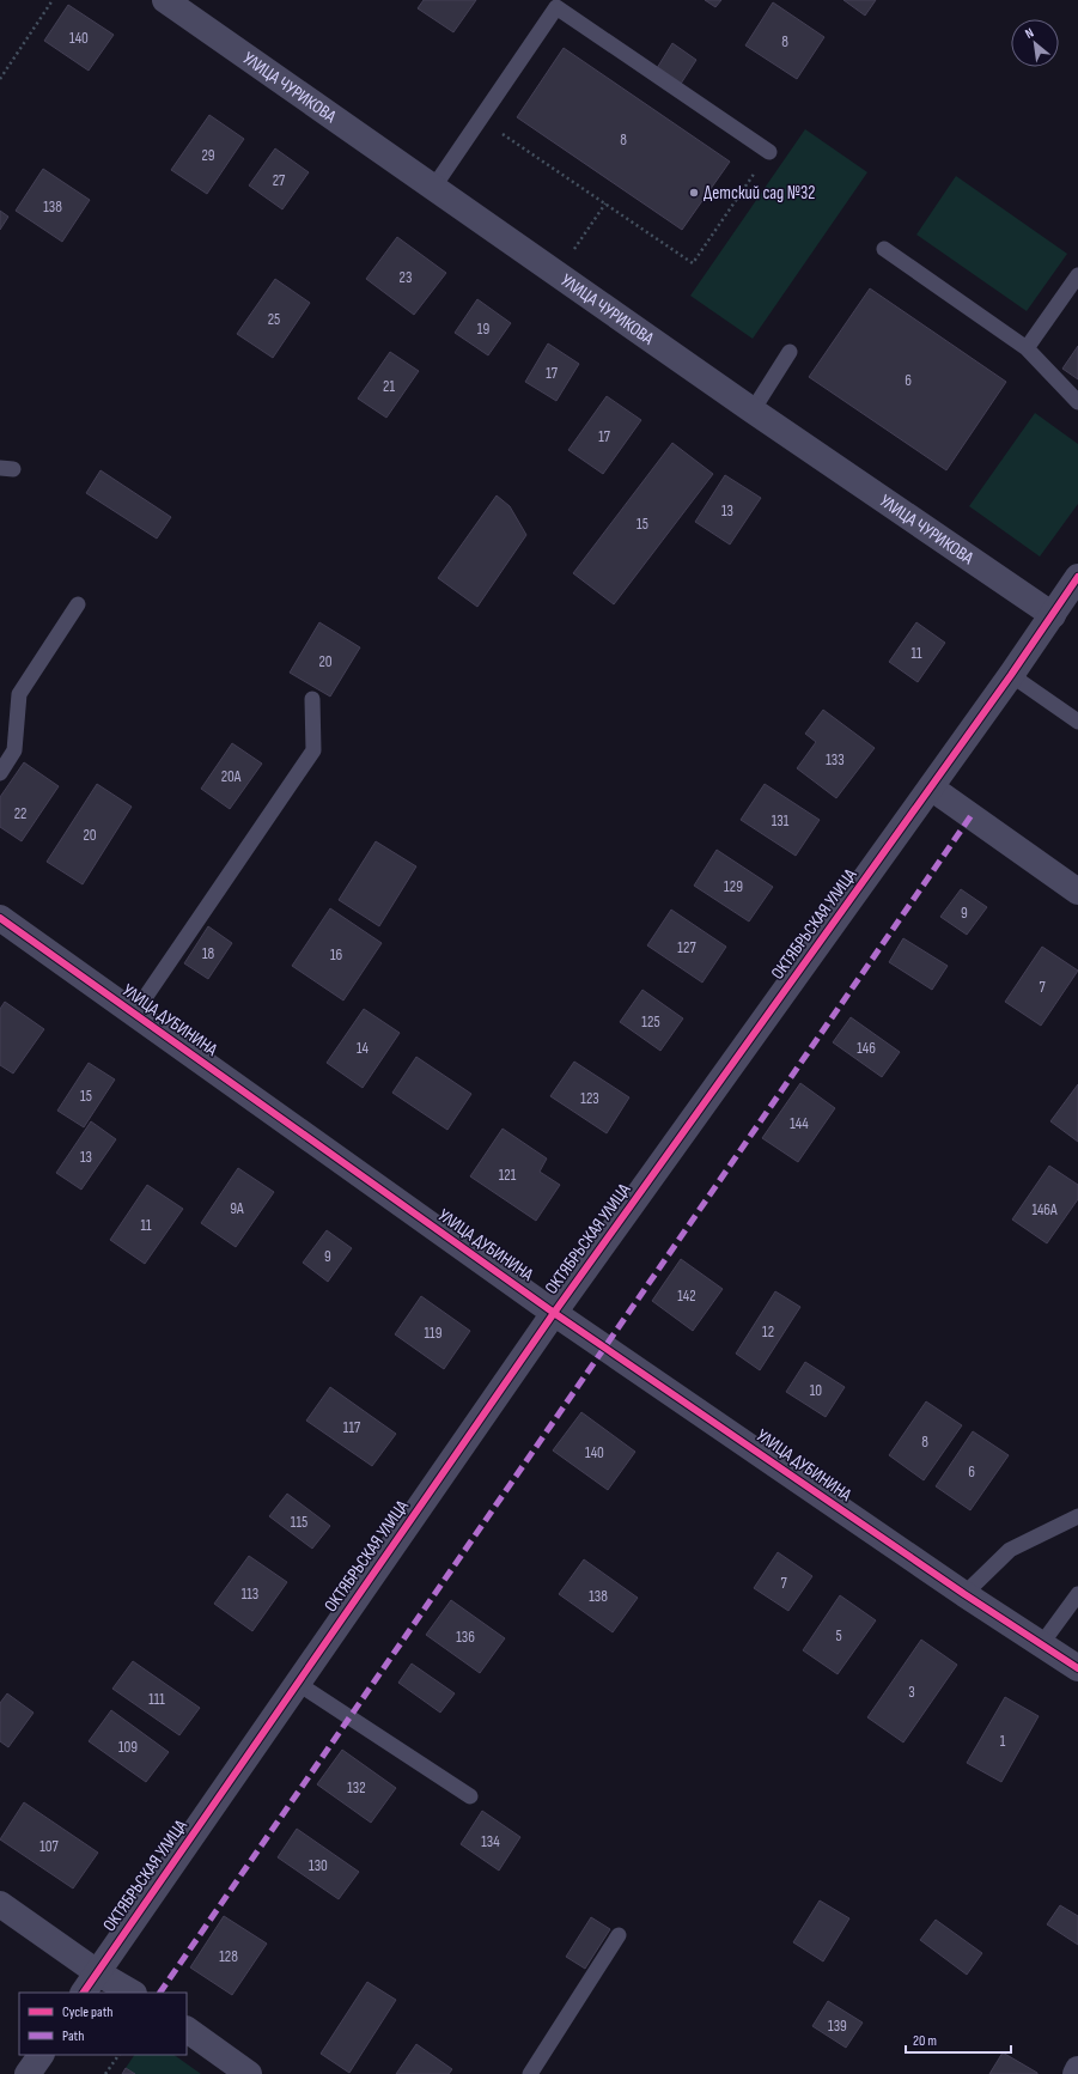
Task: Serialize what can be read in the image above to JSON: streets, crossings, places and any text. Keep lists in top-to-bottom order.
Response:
{
  "streets": {
    "street": ["УЛИЦА ЧУРИКОВА", "ОКТЯБРЬСКАЯ УЛИЦА", "УЛИЦА ДУБИНИНА"]
  },
  "crossings": [
    ["УЛИЦА ЧУРИКОВА", "ОКТЯБРЬСКАЯ УЛИЦА"],
    ["ОКТЯБРЬСКАЯ УЛИЦА", "УЛИЦА ДУБИНИНА"]
  ],
  "places": ["Детский сад №32"],
  "house_numbers": [
    "140",
    "8",
    "8",
    "29",
    "27",
    "138",
    "23",
    "25",
    "19",
    "17",
    "6",
    "21",
    "17",
    "13",
    "15",
    "11",
    "20",
    "133",
    "20А",
    "22",
    "131",
    "20",
    "129",
    "9",
    "127",
    "18",
    "16",
    "7",
    "125",
    "14",
    "146",
    "15",
    "123",
    "144",
    "13",
    "121",
    "9А",
    "146А",
    "11",
    "9",
    "142",
    "12",
    "119",
    "10",
    "117",
    "8",
    "140",
    "6",
    "115",
    "7",
    "113",
    "138",
    "5",
    "136",
    "3",
    "111",
    "1",
    "109",
    "132",
    "134",
    "107",
    "130",
    "128",
    "139"
  ],
  "legend": ["Cycle path", "Path"],
  "scale_bar": "20 m",
  "north": "top left"
}
